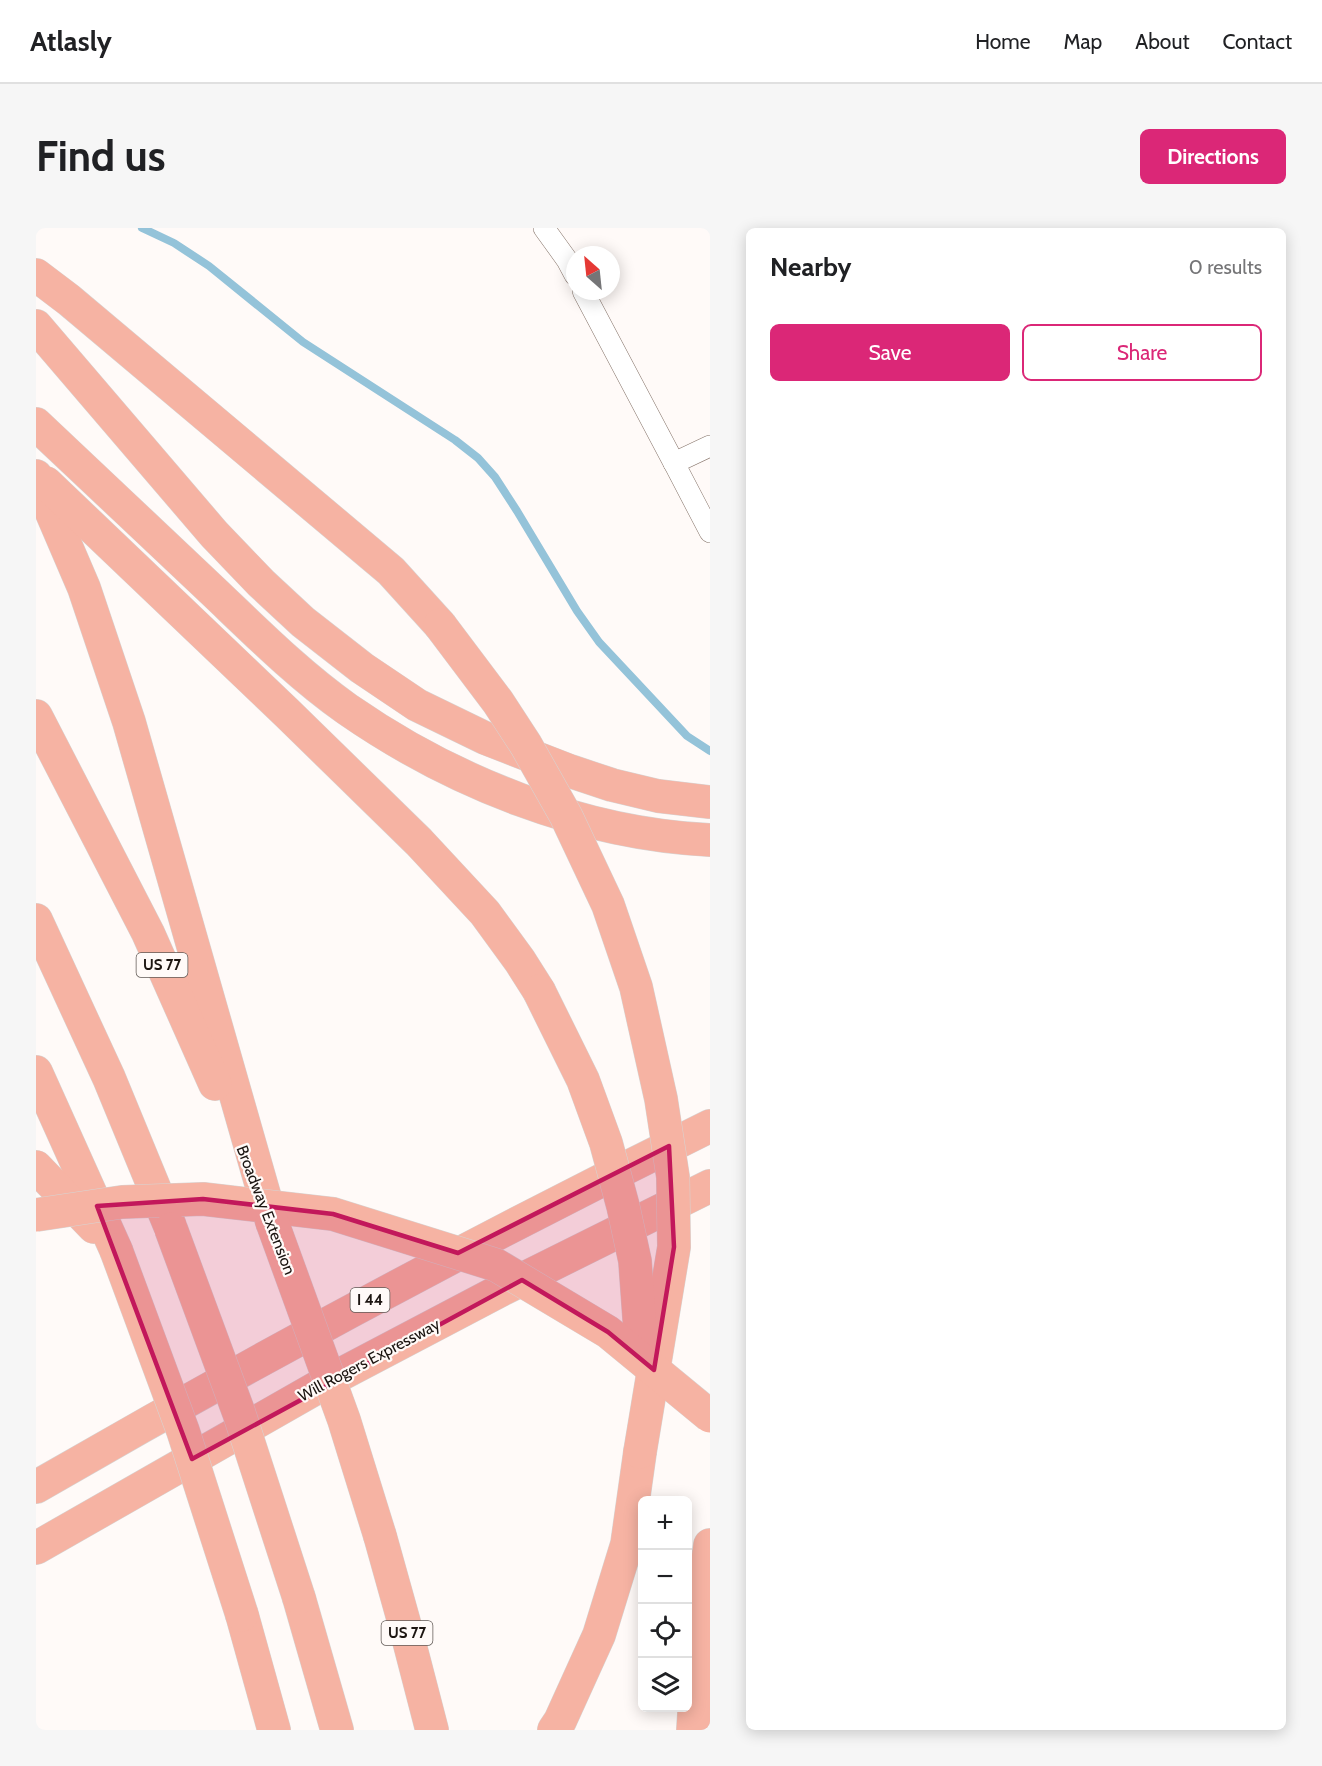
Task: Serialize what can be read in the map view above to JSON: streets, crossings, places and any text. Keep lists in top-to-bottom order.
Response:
{
  "streets": {
    "highway": [
      "US 77",
      "Broadway Extension",
      "I 44",
      "Will Rogers Expressway"
    ]
  },
  "north": "top left",
  "page": {
    "header": "Atlasly",
    "nav": [
      "Home",
      "Map",
      "About",
      "Contact"
    ],
    "buttons": [
      "Directions",
      ["Save", "Share"]
    ],
    "title": "Find us",
    "heading": ["Nearby", "0 results"],
    "map_buttons": ["+", "−"]
  }
}
